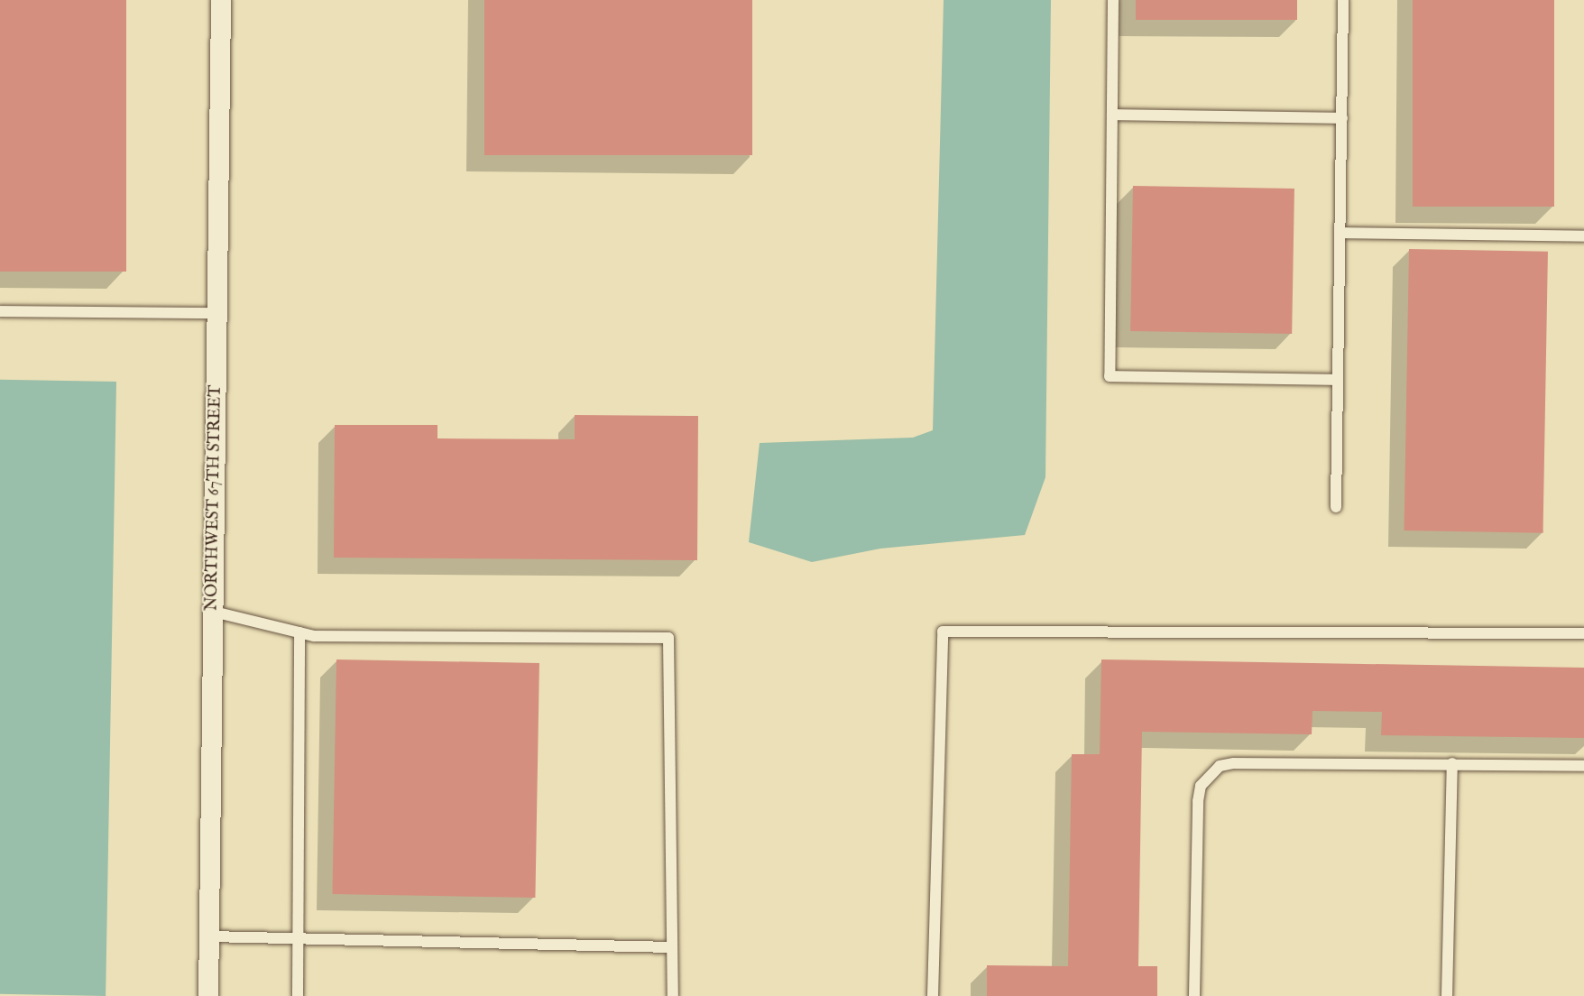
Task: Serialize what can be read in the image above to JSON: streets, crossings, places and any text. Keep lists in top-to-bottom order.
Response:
{
  "streets": {
    "street": ["NORTHWEST 67TH STREET"]
  }
}
